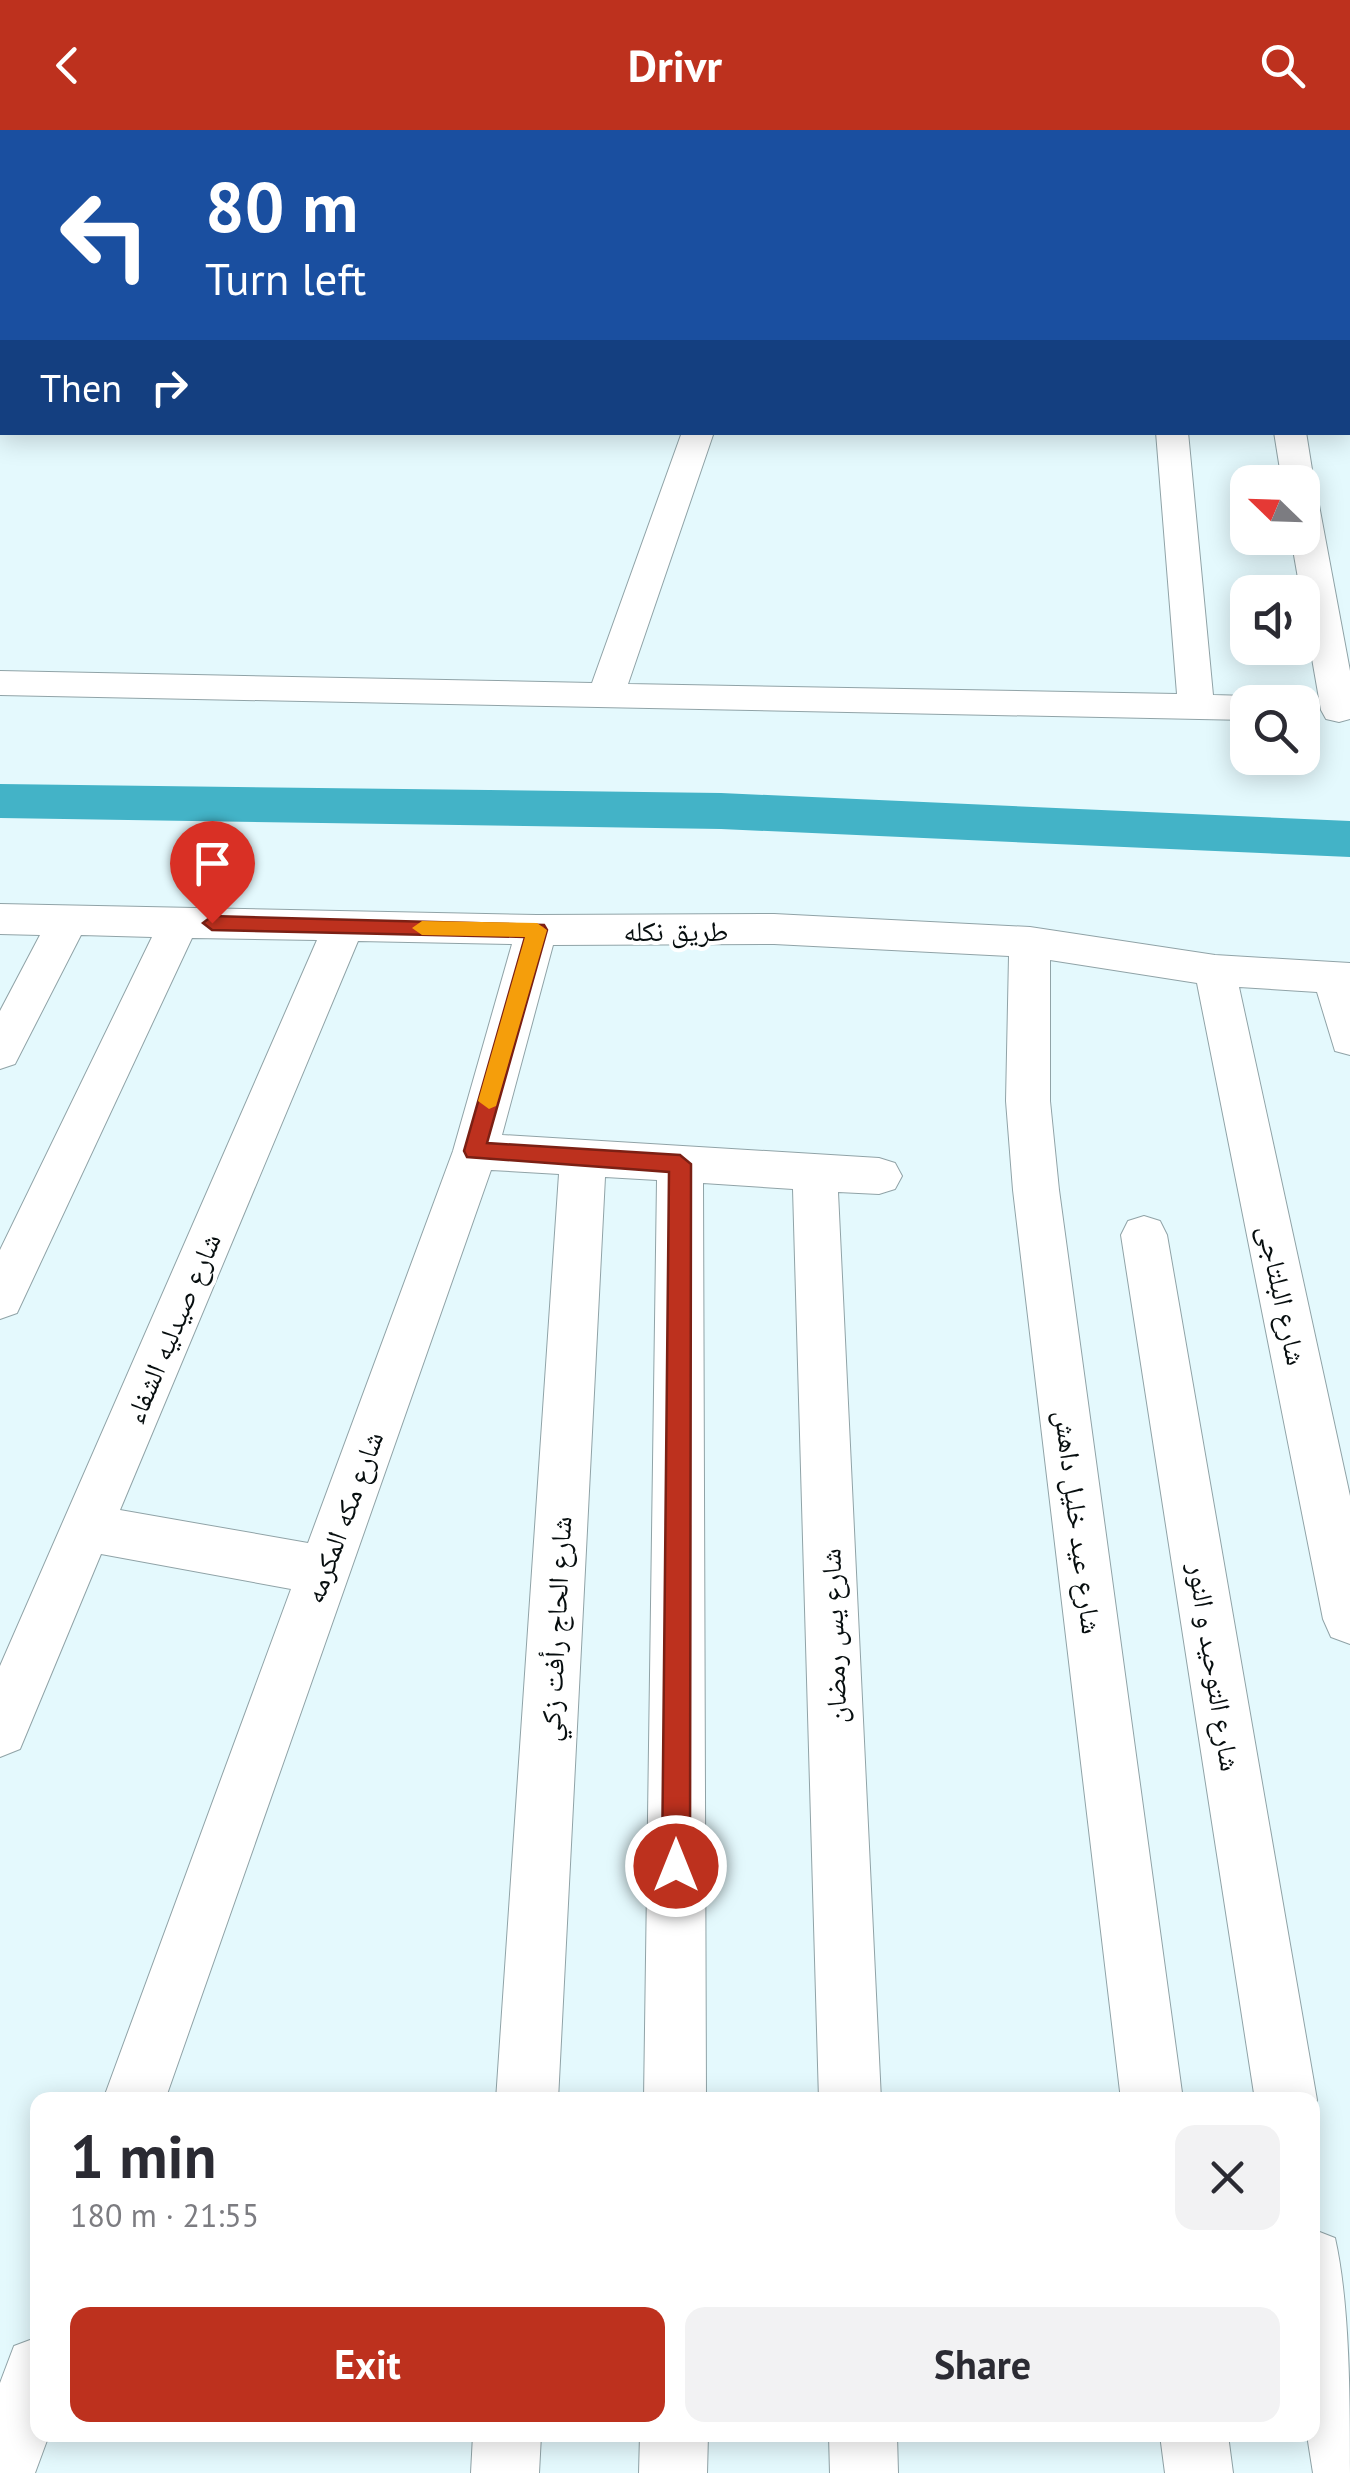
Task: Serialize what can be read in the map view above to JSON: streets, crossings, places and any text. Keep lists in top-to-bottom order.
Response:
{
  "streets": {
    "street": [
      "طريق نكله",
      "شارع البلتاجى",
      "شارع صيدليه الشفاء",
      "شارع مكه المكرمه",
      "شارع عيد خليل داهش",
      "شارع الحاج رأفت زكي",
      "شارع يس رمضان",
      "شارع التوحيد و النور"
    ]
  },
  "crossings": [
    ["طريق نكله", "شارع البلتاجى"],
    ["طريق نكله", "شارع صيدليه الشفاء"],
    ["طريق نكله", "شارع مكه المكرمه"],
    ["طريق نكله", "شارع عيد خليل داهش"]
  ],
  "north": "top left",
  "page": {
    "header": "Drivr",
    "turn": ["80 m", "Turn left"],
    "then": "Then",
    "heading": ["1 min", "180 m · 21:55"],
    "buttons": ["Exit", "Share"]
  }
}
